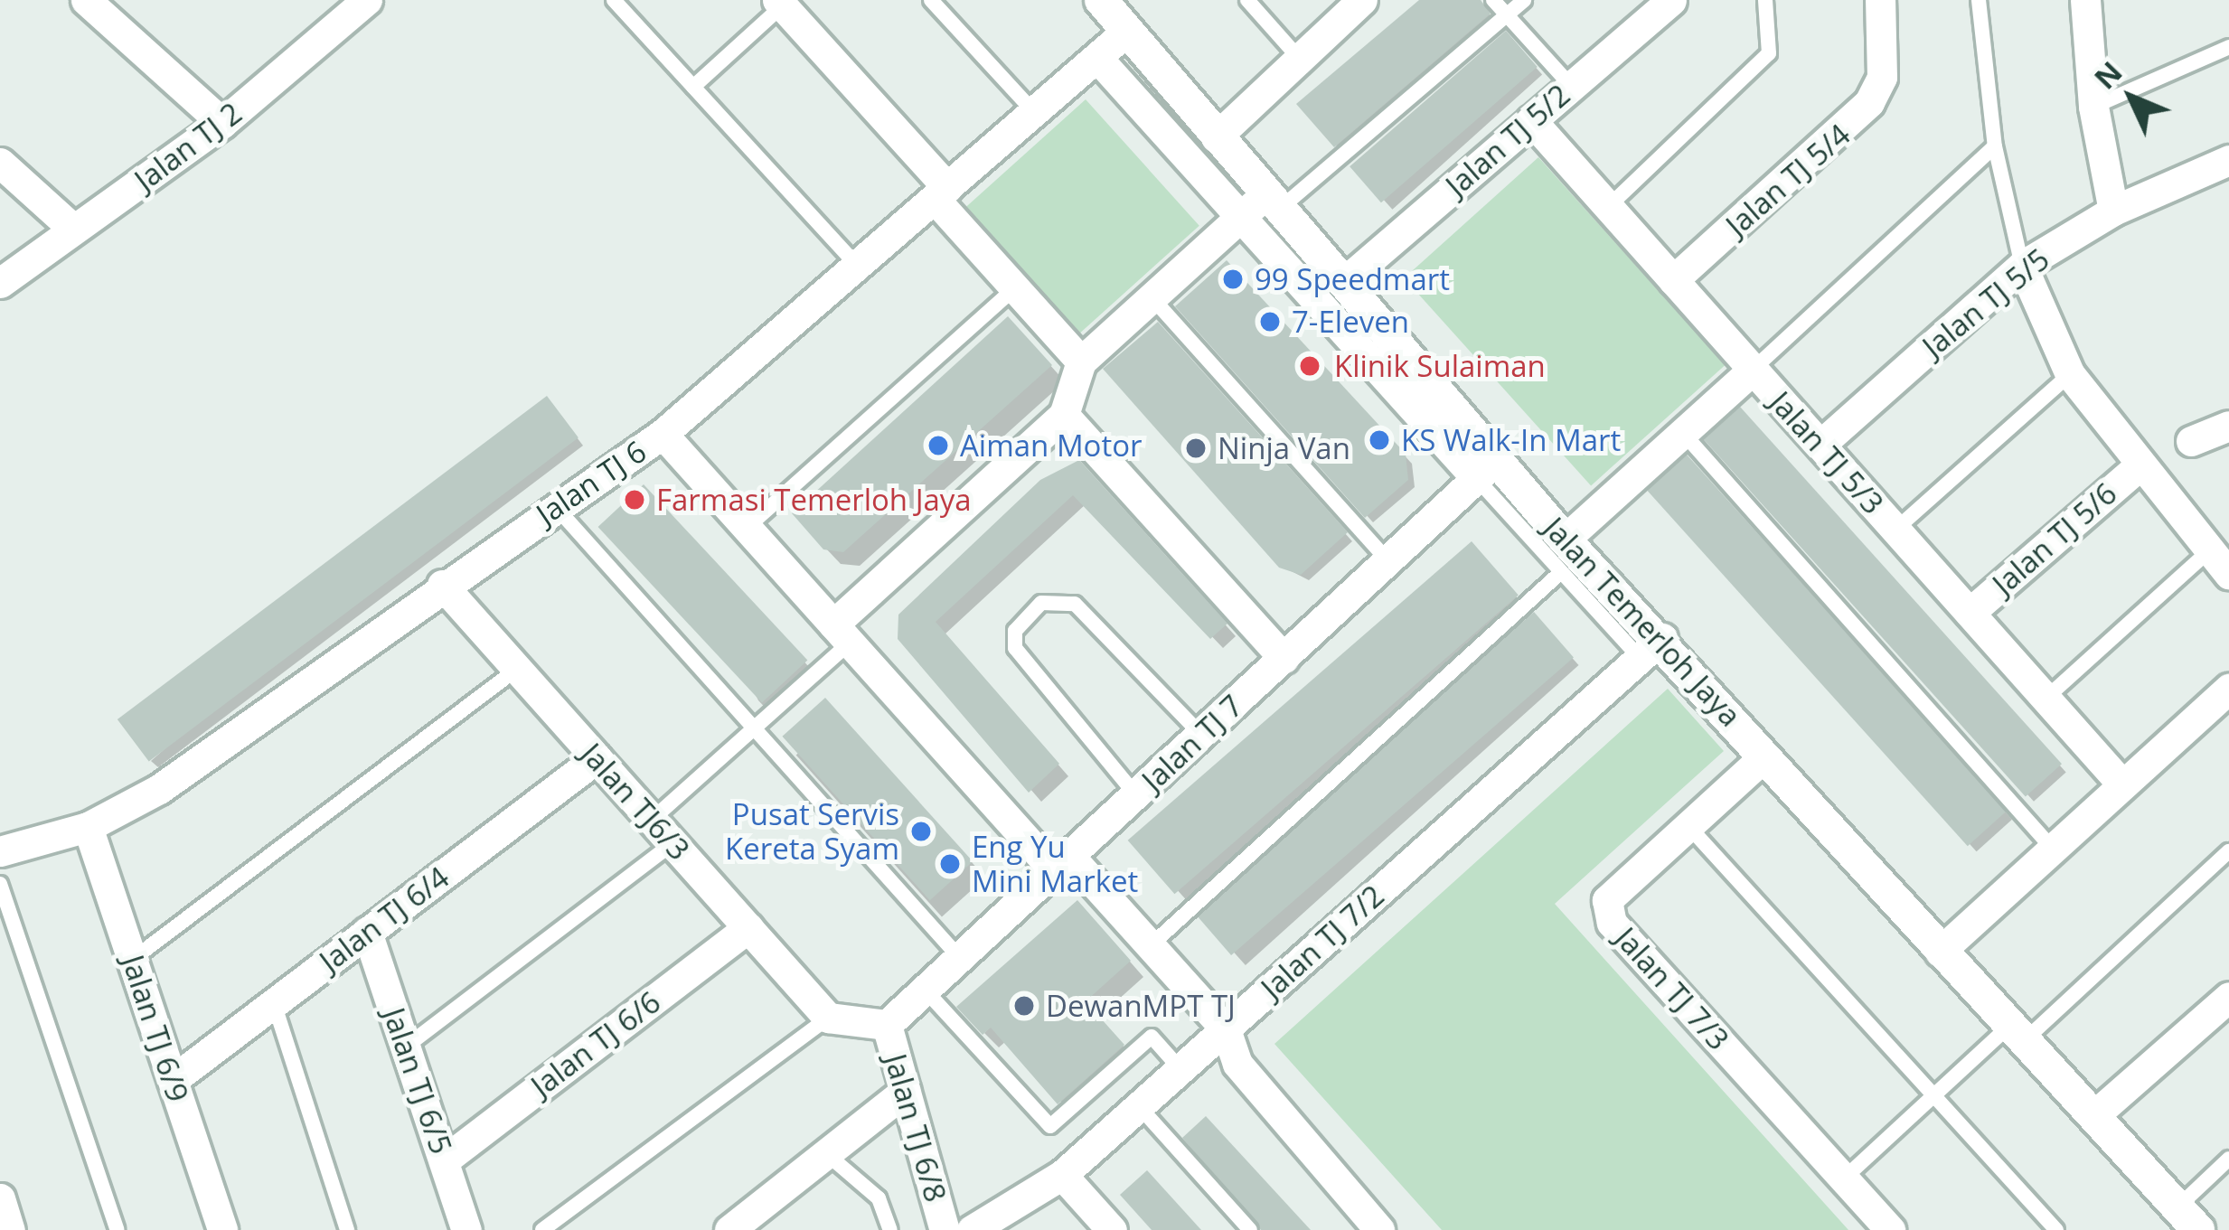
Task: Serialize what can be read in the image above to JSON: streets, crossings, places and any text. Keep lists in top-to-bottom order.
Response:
{
  "streets": {
    "street": [
      "Jalan TJ 5/2",
      "Jalan TJ 2",
      "Jalan TJ 5/4",
      "Jalan TJ 5/5",
      "Jalan TJ 5/3",
      "Jalan TJ 6",
      "Jalan TJ 5/6",
      "Jalan Temerloh Jaya",
      "Jalan TJ 7",
      "Jalan TJ6/3",
      "Jalan TJ 6/4",
      "Jalan TJ 7/2",
      "Jalan TJ 7/3",
      "Jalan TJ 6/9",
      "Jalan TJ 6/6",
      "Jalan TJ 6/5",
      "Jalan TJ 6/8"
    ]
  },
  "crossings": [
    ["Jalan TJ 5/2", "Jalan TJ 5/3"],
    ["Jalan TJ 5/2", "Jalan Temerloh Jaya"],
    ["Jalan TJ 5/4", "Jalan TJ 5/3"],
    ["Jalan TJ 5/5", "Jalan TJ 5/3"],
    ["Jalan TJ 5/3", "Jalan TJ 5/6"],
    ["Jalan TJ 6", "Jalan Temerloh Jaya"],
    ["Jalan TJ 6", "Jalan TJ6/3"],
    ["Jalan TJ 6", "Jalan TJ 6/9"],
    ["Jalan Temerloh Jaya", "Jalan TJ 7"],
    ["Jalan Temerloh Jaya", "Jalan TJ 7/2"],
    ["Jalan Temerloh Jaya", "Jalan TJ 7/3"],
    ["Jalan TJ 7", "Jalan TJ 6/8"],
    ["Jalan TJ6/3", "Jalan TJ 6/4"],
    ["Jalan TJ6/3", "Jalan TJ 6/6"],
    ["Jalan TJ 6/4", "Jalan TJ 6/9"],
    ["Jalan TJ 6/4", "Jalan TJ 6/5"],
    ["Jalan TJ 6/6", "Jalan TJ 6/5"]
  ],
  "places": [
    "99 Speedmart",
    "7-Eleven",
    "Klinik Sulaiman",
    "KS Walk-In Mart",
    "Aiman Motor",
    "Ninja Van",
    "Farmasi Temerloh Jaya",
    "Pusat Servis Kereta Syam",
    "Eng Yu Mini Market",
    "DewanMPT TJ"
  ],
  "north": "top left"
}
